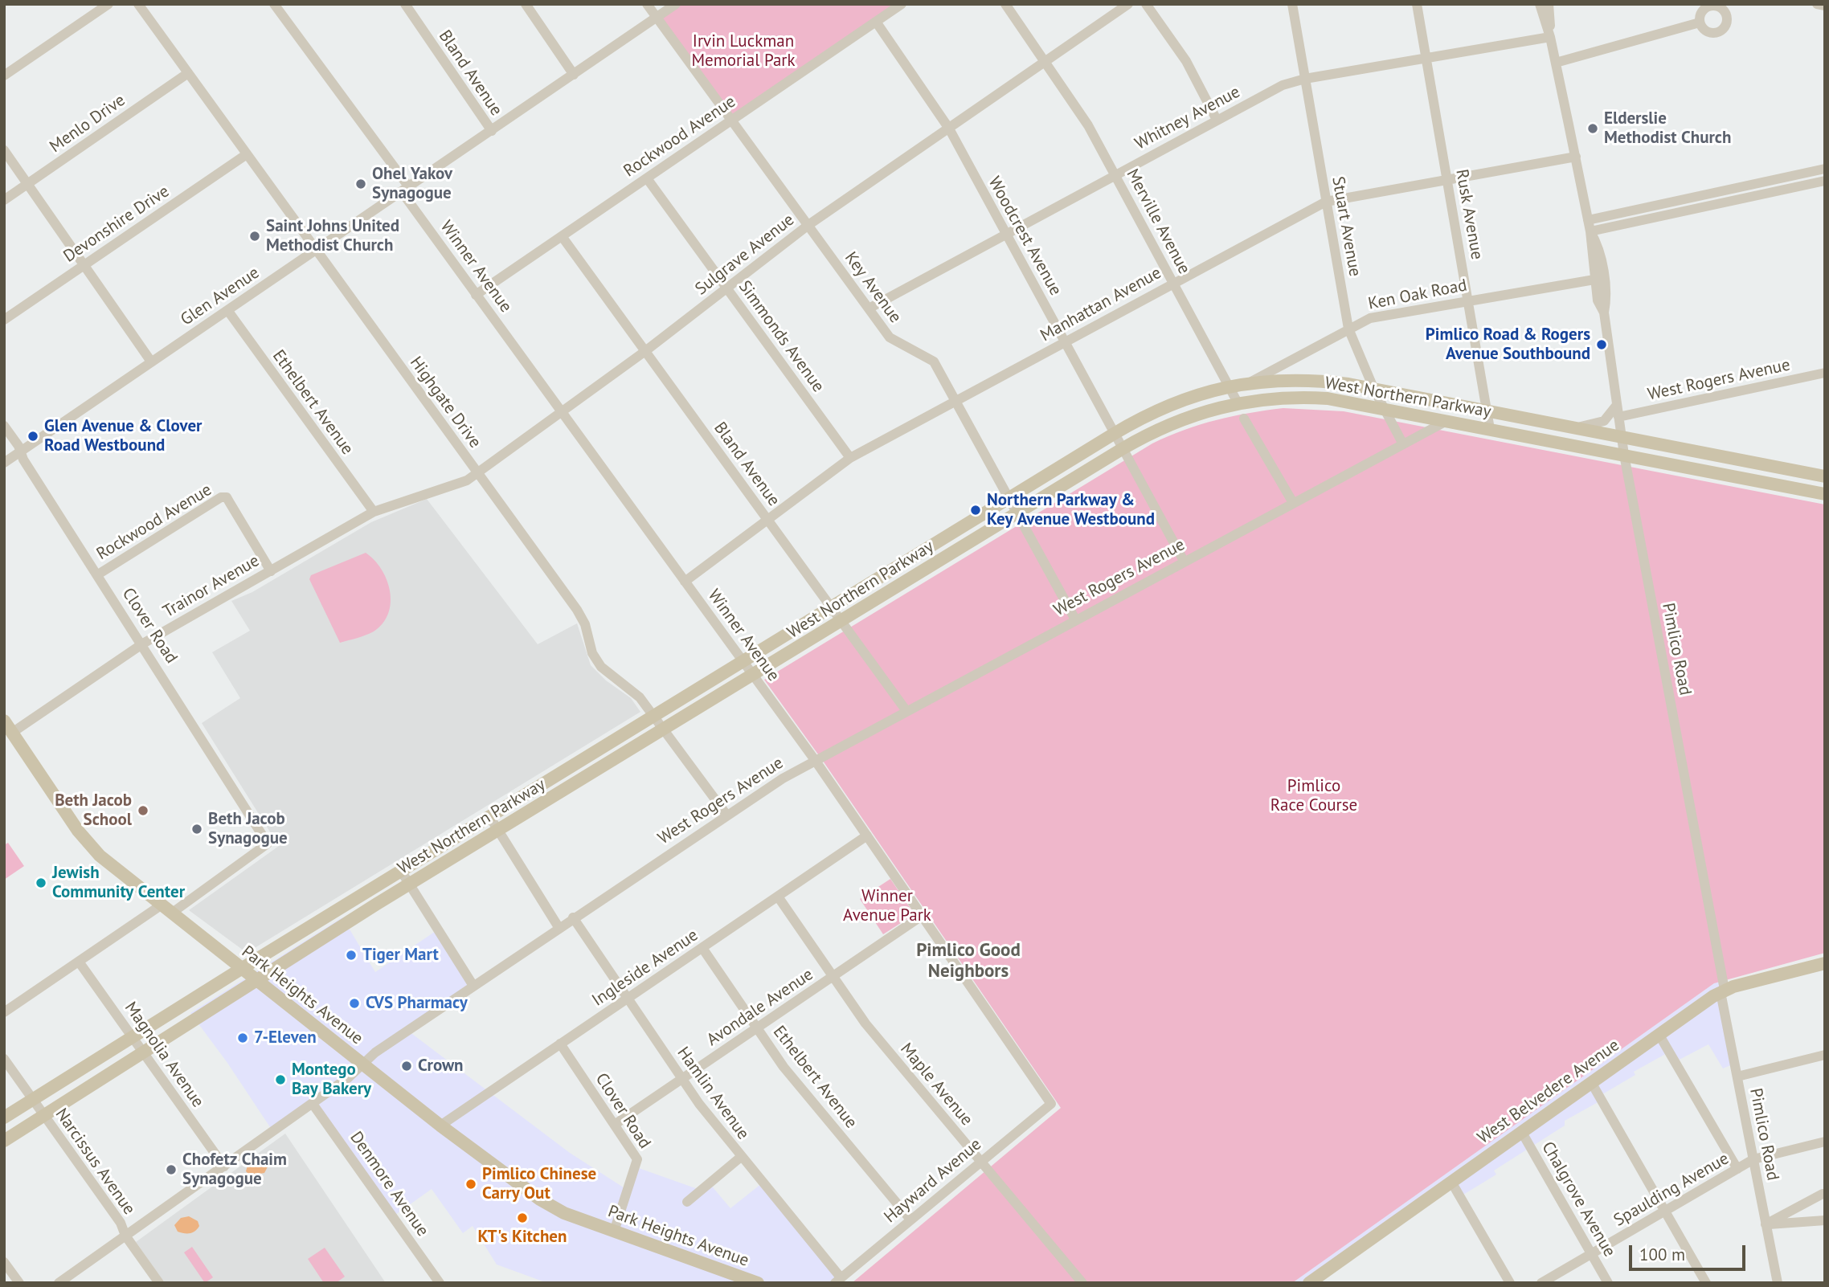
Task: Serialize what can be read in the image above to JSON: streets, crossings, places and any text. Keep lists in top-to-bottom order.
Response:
{
  "streets": {
    "main road": ["West Northern Parkway", "Park Heights Avenue", "West Belvedere Avenue"],
    "street": [
      "Bland Avenue",
      "Whitney Avenue",
      "Menlo Drive",
      "Rockwood Avenue",
      "Rusk Avenue",
      "Merville Avenue",
      "Devonshire Drive",
      "Stuart Avenue",
      "Woodcrest Avenue",
      "Sulgrave Avenue",
      "Winner Avenue",
      "Key Avenue",
      "Ken Oak Road",
      "Glen Avenue",
      "Manhattan Avenue",
      "Simmonds Avenue",
      "West Rogers Avenue",
      "Ethelbert Avenue",
      "Highgate Drive",
      "Trainor Avenue",
      "Clover Road",
      "Pimlico Road",
      "Ingleside Avenue",
      "Avondale Avenue",
      "Magnolia Avenue",
      "Maple Avenue",
      "Hamlin Avenue",
      "Narcissus Avenue",
      "Hayward Avenue",
      "Denmore Avenue",
      "Spaulding Avenue",
      "Chalgrove Avenue"
    ]
  },
  "crossings": [
    ["Bland Avenue", "Rockwood Avenue"],
    ["Bland Avenue", "Sulgrave Avenue"],
    ["Bland Avenue", "Glen Avenue"],
    ["Bland Avenue", "Manhattan Avenue"],
    ["Bland Avenue", "West Rogers Avenue"],
    ["Bland Avenue", "West Northern Parkway"],
    ["Whitney Avenue", "Rusk Avenue"],
    ["Whitney Avenue", "Merville Avenue"],
    ["Whitney Avenue", "Stuart Avenue"],
    ["Whitney Avenue", "Woodcrest Avenue"],
    ["Whitney Avenue", "Key Avenue"],
    ["Whitney Avenue", "Pimlico Road"],
    ["Menlo Drive", "Highgate Drive"],
    ["Rockwood Avenue", "Woodcrest Avenue"],
    ["Rockwood Avenue", "Winner Avenue"],
    ["Rockwood Avenue", "Key Avenue"],
    ["Rockwood Avenue", "Simmonds Avenue"],
    ["Rockwood Avenue", "Trainor Avenue"],
    ["Rockwood Avenue", "Clover Road"],
    ["Rusk Avenue", "Ken Oak Road"],
    ["Rusk Avenue", "Manhattan Avenue"],
    ["Rusk Avenue", "West Northern Parkway"],
    ["Merville Avenue", "Sulgrave Avenue"],
    ["Merville Avenue", "Manhattan Avenue"],
    ["Merville Avenue", "West Northern Parkway"],
    ["Devonshire Drive", "Highgate Drive"],
    ["Stuart Avenue", "Ken Oak Road"],
    ["Stuart Avenue", "Manhattan Avenue"],
    ["Stuart Avenue", "West Rogers Avenue"],
    ["Stuart Avenue", "West Northern Parkway"],
    ["Woodcrest Avenue", "Sulgrave Avenue"],
    ["Woodcrest Avenue", "Manhattan Avenue"],
    ["Woodcrest Avenue", "West Rogers Avenue"],
    ["Woodcrest Avenue", "West Northern Parkway"],
    ["Sulgrave Avenue", "Winner Avenue"],
    ["Sulgrave Avenue", "Key Avenue"],
    ["Sulgrave Avenue", "Simmonds Avenue"],
    ["Sulgrave Avenue", "Ethelbert Avenue"],
    ["Sulgrave Avenue", "Highgate Drive"],
    ["Sulgrave Avenue", "Trainor Avenue"],
    ["Winner Avenue", "Glen Avenue"],
    ["Winner Avenue", "Manhattan Avenue"],
    ["Winner Avenue", "West Rogers Avenue"],
    ["Winner Avenue", "West Northern Parkway"],
    ["Winner Avenue", "Ingleside Avenue"],
    ["Winner Avenue", "Avondale Avenue"],
    ["Winner Avenue", "Hayward Avenue"],
    ["Key Avenue", "Glen Avenue"],
    ["Key Avenue", "Manhattan Avenue"],
    ["Key Avenue", "West Rogers Avenue"],
    ["Key Avenue", "West Northern Parkway"],
    ["Ken Oak Road", "West Northern Parkway"],
    ["Ken Oak Road", "Pimlico Road"],
    ["Glen Avenue", "Ethelbert Avenue"],
    ["Glen Avenue", "Highgate Drive"],
    ["Glen Avenue", "Clover Road"],
    ["Manhattan Avenue", "Simmonds Avenue"],
    ["Manhattan Avenue", "Pimlico Road"],
    ["West Rogers Avenue", "West Northern Parkway"],
    ["West Rogers Avenue", "Highgate Drive"],
    ["West Rogers Avenue", "Pimlico Road"],
    ["West Rogers Avenue", "Park Heights Avenue"],
    ["West Rogers Avenue", "Magnolia Avenue"],
    ["West Rogers Avenue", "Hamlin Avenue"],
    ["West Rogers Avenue", "Narcissus Avenue"],
    ["West Rogers Avenue", "Denmore Avenue"],
    ["West Northern Parkway", "Highgate Drive"],
    ["West Northern Parkway", "Pimlico Road"],
    ["West Northern Parkway", "Park Heights Avenue"],
    ["West Northern Parkway", "Magnolia Avenue"],
    ["West Northern Parkway", "Narcissus Avenue"],
    ["Ethelbert Avenue", "Trainor Avenue"],
    ["Ethelbert Avenue", "Ingleside Avenue"],
    ["Ethelbert Avenue", "Avondale Avenue"],
    ["Ethelbert Avenue", "Hayward Avenue"],
    ["Trainor Avenue", "Clover Road"],
    ["Trainor Avenue", "Park Heights Avenue"],
    ["Clover Road", "Ingleside Avenue"],
    ["Clover Road", "Park Heights Avenue"],
    ["Clover Road", "Avondale Avenue"],
    ["Pimlico Road", "West Belvedere Avenue"],
    ["Pimlico Road", "Spaulding Avenue"],
    ["Ingleside Avenue", "Park Heights Avenue"],
    ["Ingleside Avenue", "Maple Avenue"],
    ["Ingleside Avenue", "Hamlin Avenue"],
    ["Avondale Avenue", "Maple Avenue"],
    ["Avondale Avenue", "Hamlin Avenue"],
    ["Maple Avenue", "Hayward Avenue"],
    ["West Belvedere Avenue", "Chalgrove Avenue"],
    ["Hamlin Avenue", "Hayward Avenue"],
    ["Spaulding Avenue", "Chalgrove Avenue"]
  ],
  "districts": ["Pimlico Good Neighbors"],
  "parks": ["Irvin Luckman Memorial Park", "Pimlico Race Course", "Winner Avenue Park"],
  "places": [
    "Elderslie Methodist Church",
    "Ohel Yakov Synagogue",
    "Saint Johns United Methodist Church",
    "Pimlico Road & Rogers Avenue Southbound",
    "Glen Avenue & Clover Road Westbound",
    "Northern Parkway & Key Avenue Westbound",
    "Beth Jacob School",
    "Beth Jacob Synagogue",
    "Jewish Community Center",
    "Tiger Mart",
    "CVS Pharmacy",
    "7-Eleven",
    "Crown",
    "Montego Bay Bakery",
    "Chofetz Chaim Synagogue",
    "Pimlico Chinese Carry Out",
    "KT's Kitchen"
  ],
  "scale_bar": "100 m"
}
